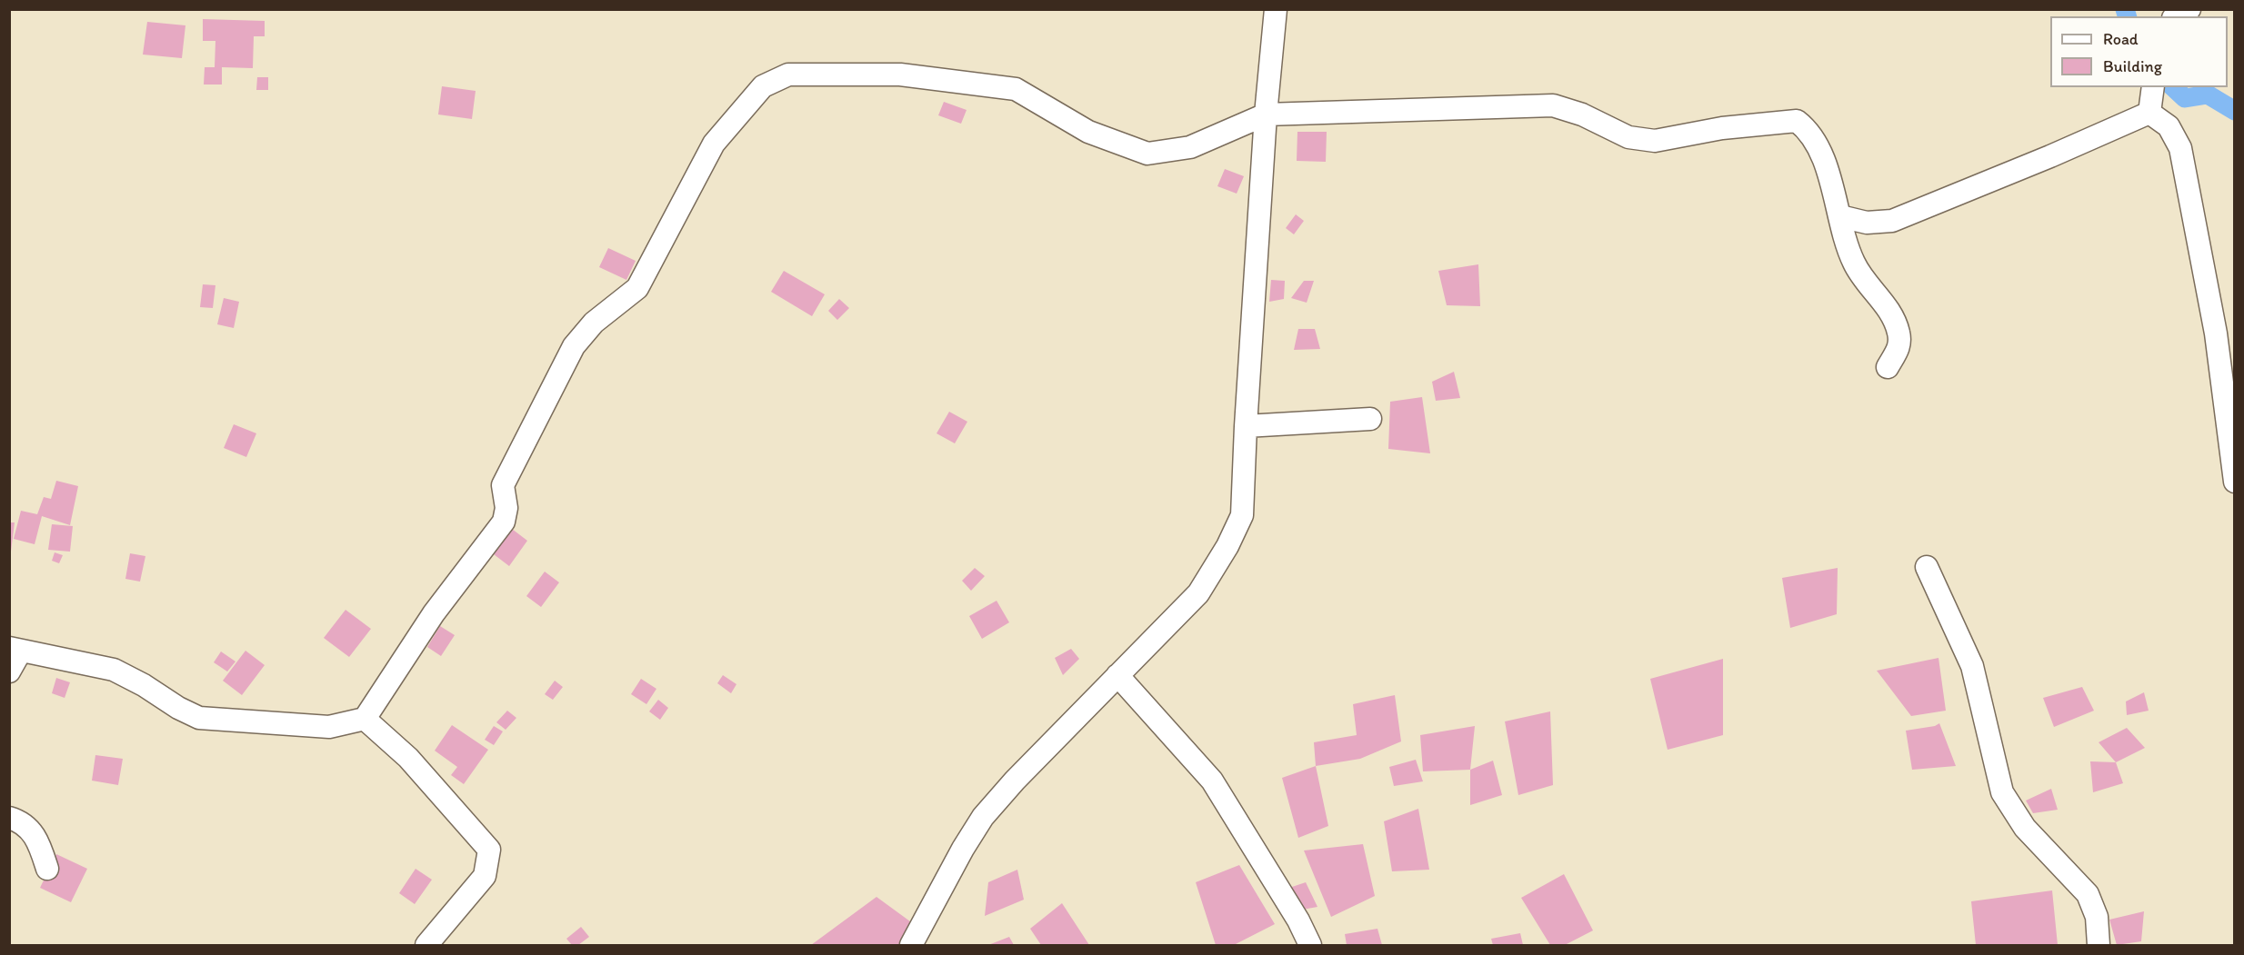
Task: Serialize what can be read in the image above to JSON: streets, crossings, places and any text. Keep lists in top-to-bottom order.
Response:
{
  "legend": ["Road", "Building"]
}
